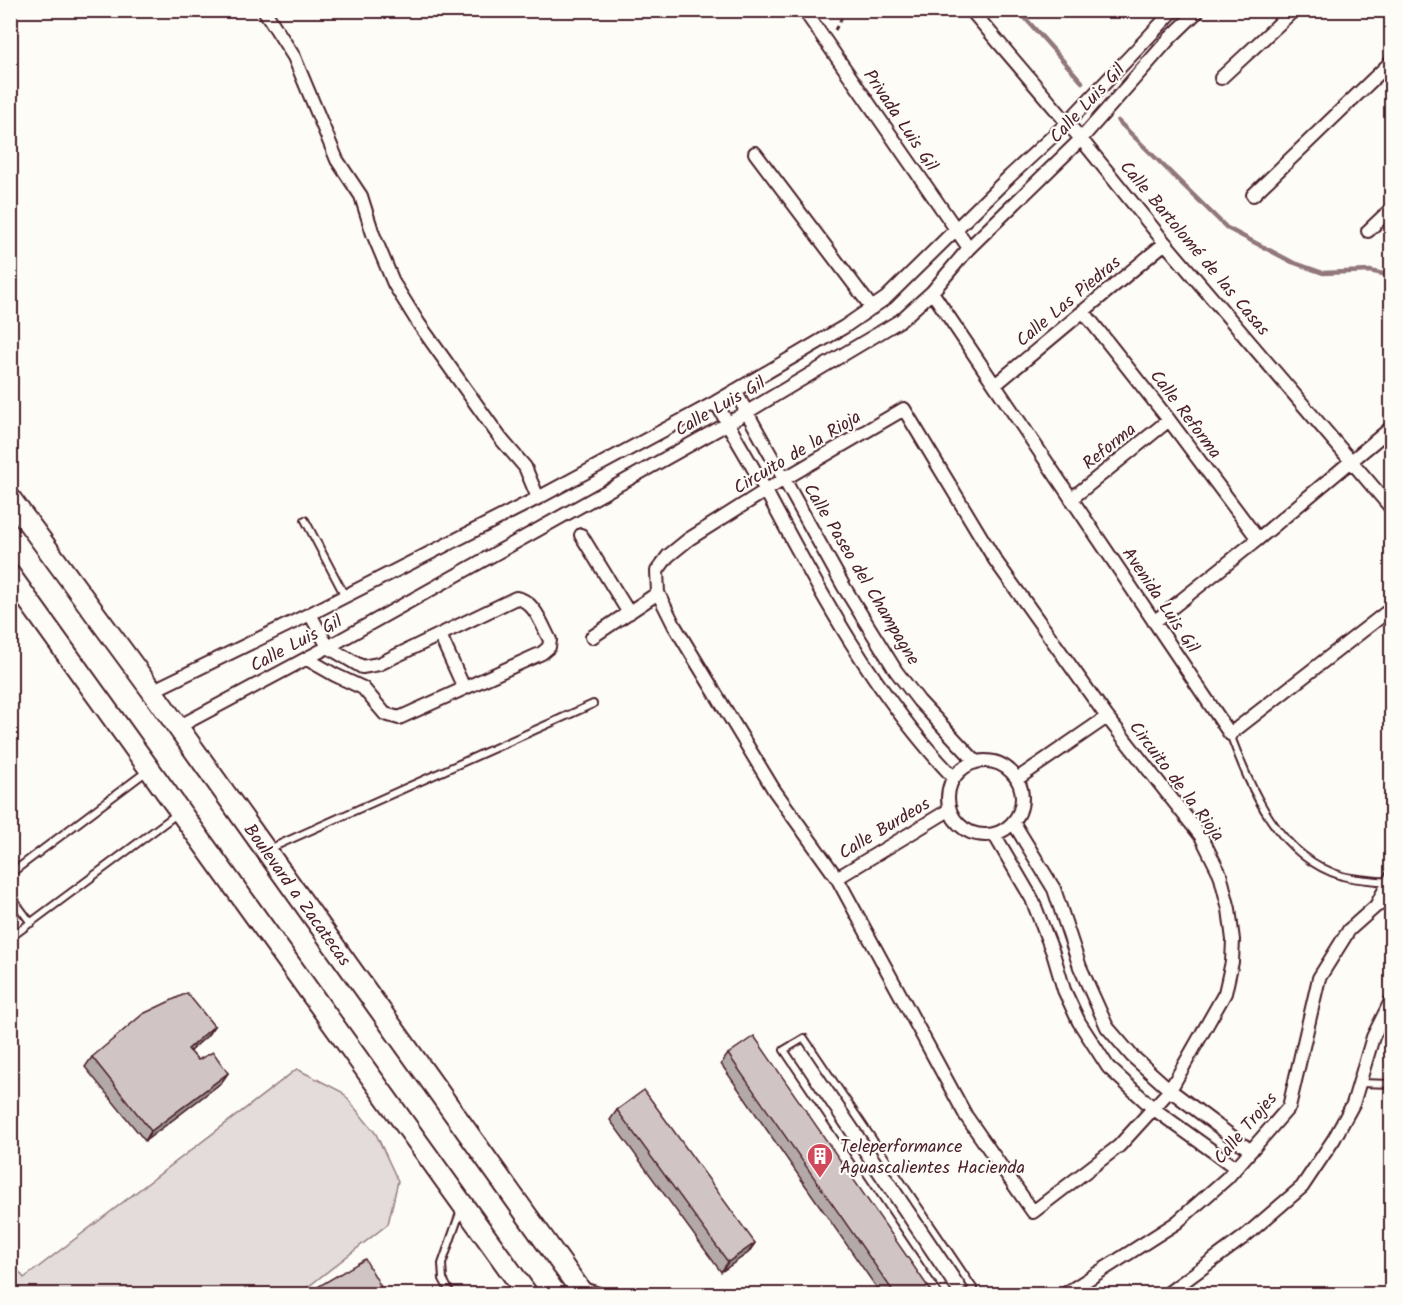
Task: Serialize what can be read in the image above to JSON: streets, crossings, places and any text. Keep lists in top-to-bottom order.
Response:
{
  "streets": {
    "main road": ["Boulevard a Zacatecas"],
    "street": [
      "Calle Luis Gil",
      "Privada Luis Gil",
      "Calle Bartolomé de las Casas",
      "Calle Las Piedras",
      "Calle Reforma",
      "Reforma",
      "Circuito de la Rioja",
      "Calle Paseo del Champagne",
      "Avenida Luis Gil",
      "Calle Burdeos",
      "Calle Trojes"
    ]
  },
  "crossings": [
    ["Calle Luis Gil", "Privada Luis Gil"],
    ["Calle Luis Gil", "Calle Bartolomé de las Casas"],
    ["Calle Luis Gil", "Calle Paseo del Champagne"],
    ["Calle Luis Gil", "Avenida Luis Gil"],
    ["Calle Luis Gil", "Boulevard a Zacatecas"],
    ["Calle Bartolomé de las Casas", "Calle Las Piedras"],
    ["Calle Las Piedras", "Calle Reforma"],
    ["Calle Las Piedras", "Avenida Luis Gil"],
    ["Calle Reforma", "Reforma"],
    ["Reforma", "Avenida Luis Gil"],
    ["Circuito de la Rioja", "Calle Paseo del Champagne"],
    ["Circuito de la Rioja", "Calle Burdeos"],
    ["Calle Paseo del Champagne", "Calle Burdeos"]
  ],
  "places": {
    "building": ["Teleperformance Aguascalientes Hacienda"]
  }
}
